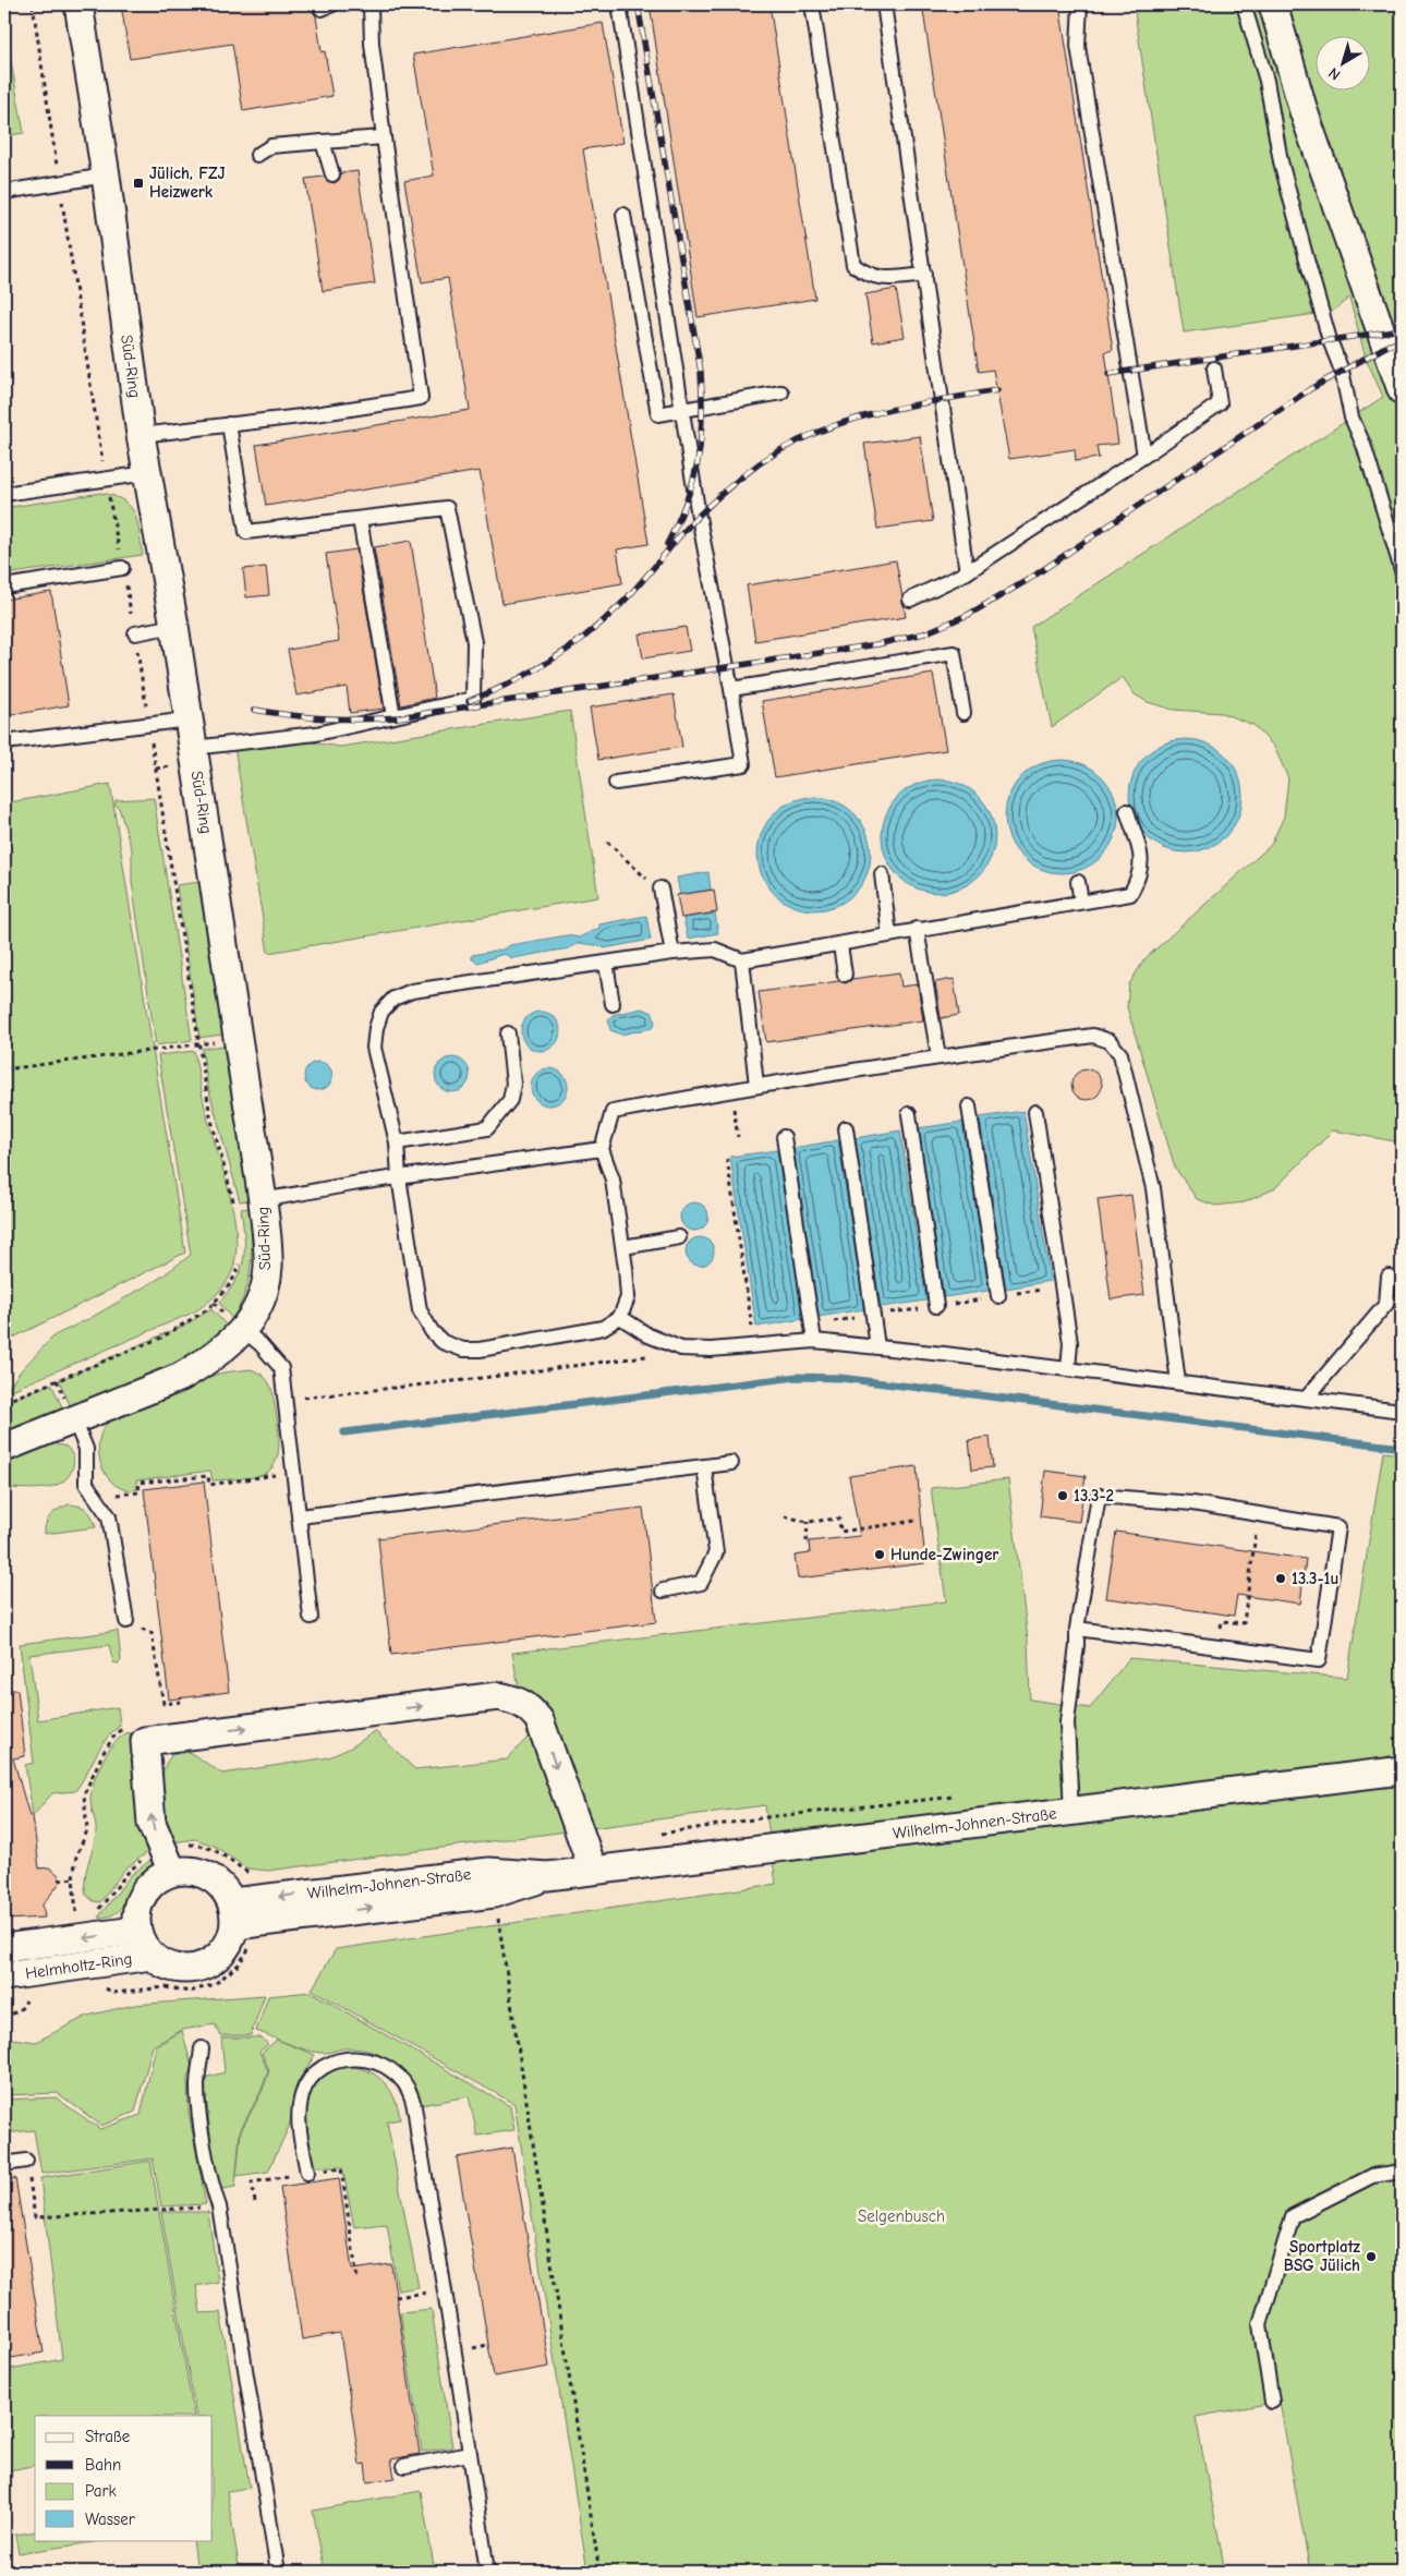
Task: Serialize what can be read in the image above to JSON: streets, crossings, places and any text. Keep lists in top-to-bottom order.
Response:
{
  "streets": {
    "street": ["Süd-Ring", "Wilhelm-Johnen-Straße", "Helmholtz-Ring"]
  },
  "crossings": [
    ["Wilhelm-Johnen-Straße", "Helmholtz-Ring"]
  ],
  "parks": ["Selgenbusch"],
  "places": {
    "transit": ["Jülich, FZJ Heizwerk"],
    "other": [
      "13.3-2",
      "Hunde-Zwinger",
      "13.3-1u",
      "Sportplatz BSG Jülich"
    ]
  },
  "legend": [
    "Straße",
    "Bahn",
    "Park",
    "Wasser"
  ],
  "north": "bottom left"
}
